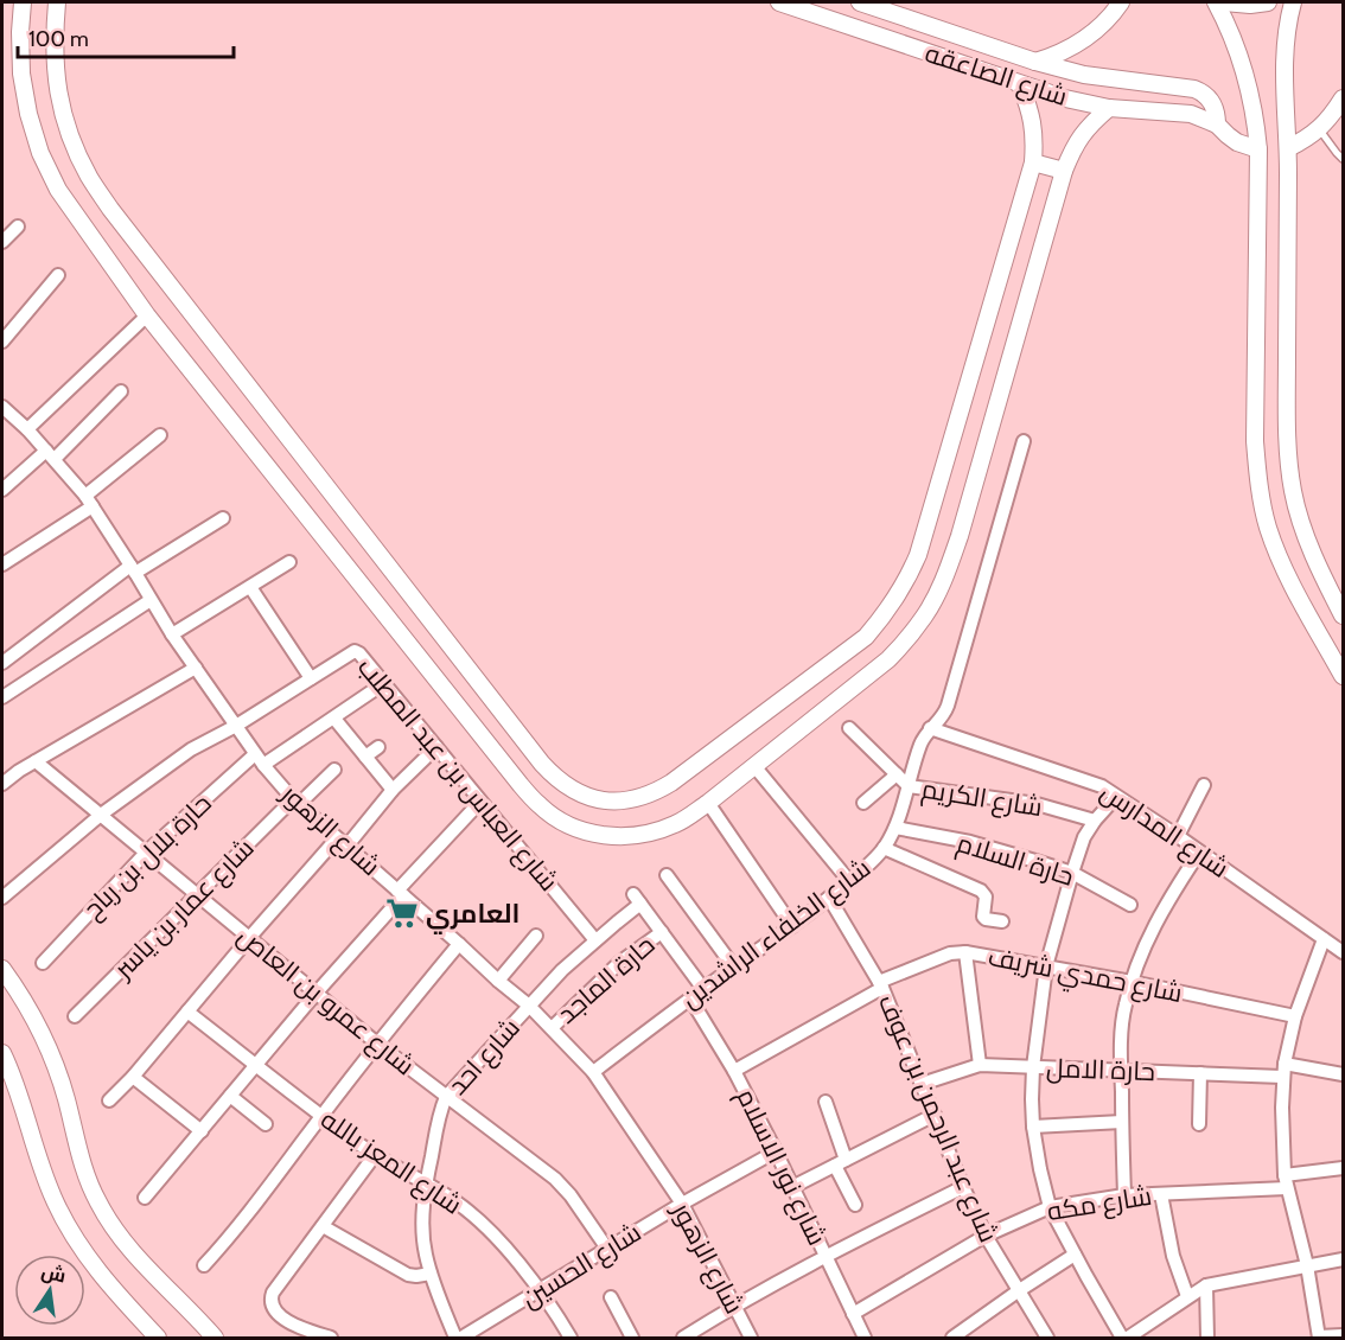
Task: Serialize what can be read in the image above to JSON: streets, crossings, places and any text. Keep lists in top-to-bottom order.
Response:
{
  "streets": {
    "street": [
      "شارع الصاعقه",
      "شارع العباس بن عبد المطلب",
      "شارع الكريم",
      "شارع الزهور",
      "شارع المدارس",
      "حارة بلال بن رباح",
      "حارة السلام",
      "شارع عمار بن ياسر",
      "شارع الخلفاء الراشدين",
      "شارع حمدي شريف",
      "حارة الماجد",
      "شارع عمرو بن العاص",
      "شارع احد",
      "حارة الامل",
      "شارع عبد الرحمن بن عوف",
      "شارع المعز بالله",
      "شارع نور الاسلام",
      "شارع مكه",
      "شارع الحسين"
    ]
  },
  "crossings": [
    ["شارع العباس بن عبد المطلب", "شارع الزهور"],
    ["شارع العباس بن عبد المطلب", "حارة بلال بن رباح"],
    ["شارع العباس بن عبد المطلب", "شارع عمرو بن العاص"],
    ["شارع العباس بن عبد المطلب", "شارع احد"],
    ["شارع الكريم", "شارع الخلفاء الراشدين"],
    ["شارع الزهور", "حارة بلال بن رباح"],
    ["شارع الزهور", "شارع عمار بن ياسر"],
    ["شارع الزهور", "شارع الخلفاء الراشدين"],
    ["شارع الزهور", "حارة الماجد"],
    ["شارع الزهور", "شارع احد"],
    ["شارع الزهور", "شارع الحسين"],
    ["شارع المدارس", "شارع الخلفاء الراشدين"],
    ["حارة بلال بن رباح", "شارع عمرو بن العاص"],
    ["حارة السلام", "شارع الخلفاء الراشدين"],
    ["شارع عمار بن ياسر", "شارع عمرو بن العاص"],
    ["شارع الخلفاء الراشدين", "شارع عبد الرحمن بن عوف"],
    ["شارع الخلفاء الراشدين", "شارع نور الاسلام"],
    ["شارع حمدي شريف", "شارع عبد الرحمن بن عوف"],
    ["شارع حمدي شريف", "شارع نور الاسلام"],
    ["حارة الماجد", "شارع احد"],
    ["شارع عمرو بن العاص", "شارع احد"],
    ["شارع عمرو بن العاص", "شارع الحسين"],
    ["شارع احد", "شارع المعز بالله"],
    ["حارة الامل", "شارع عبد الرحمن بن عوف"],
    ["شارع عبد الرحمن بن عوف", "شارع مكه"],
    ["شارع المعز بالله", "شارع الحسين"],
    ["شارع نور الاسلام", "شارع مكه"],
    ["شارع نور الاسلام", "شارع الحسين"]
  ],
  "places": {
    "supermarket": ["العامري"]
  },
  "scale_bar": "100 m",
  "north": "top"
}
